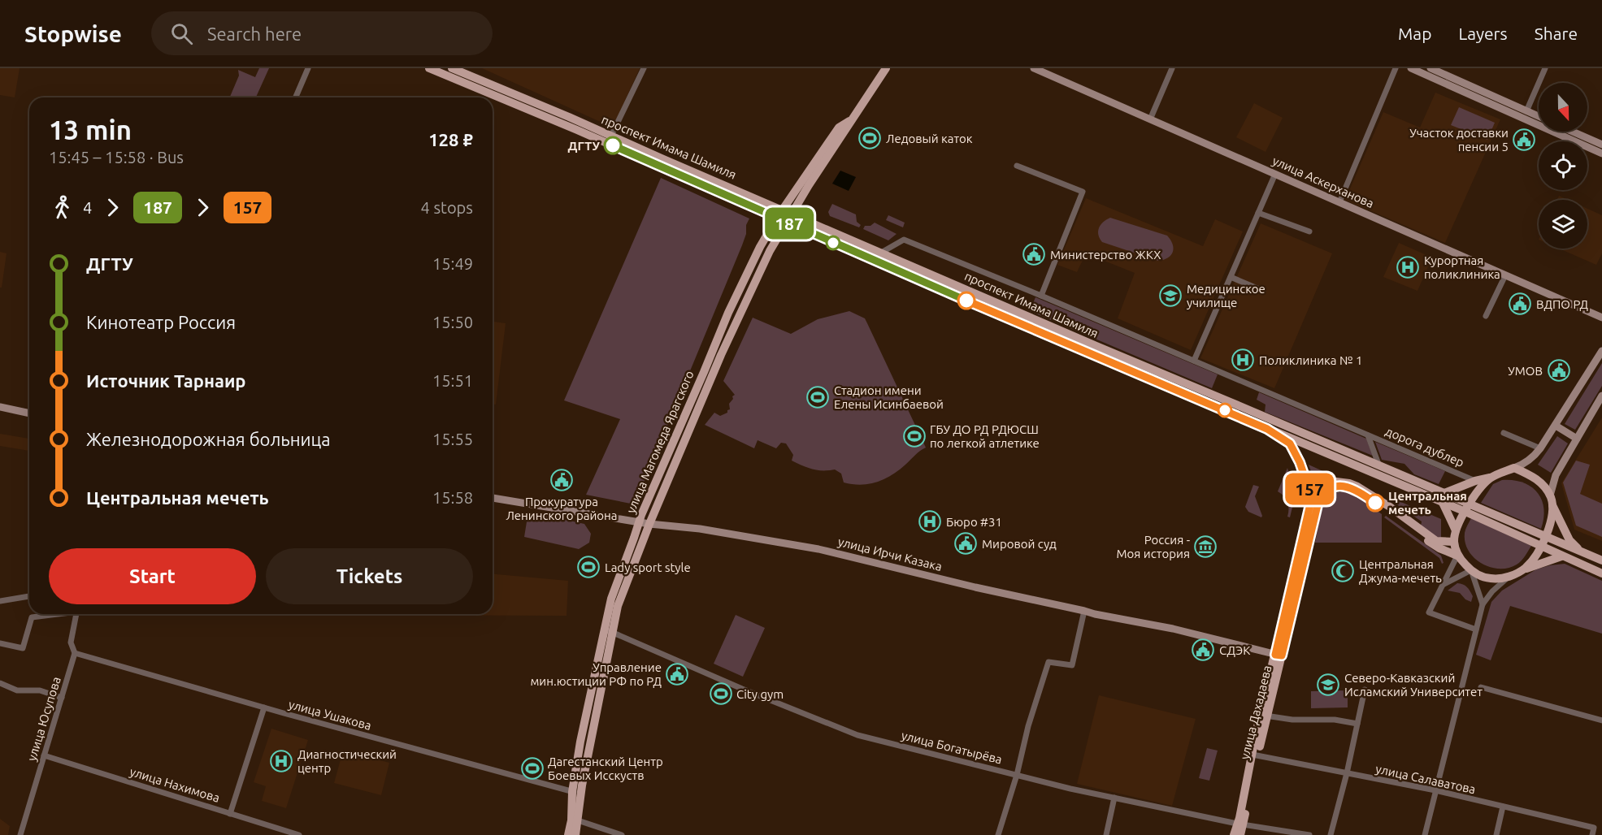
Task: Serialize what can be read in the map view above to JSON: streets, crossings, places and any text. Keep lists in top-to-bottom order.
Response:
{
  "streets": {
    "main road": [
      "проспект Имама Шамиля",
      "улица Аскерханова",
      "улица Магомеда Ярагского",
      "улица Ирчи Казака",
      "улица Дахадаева"
    ],
    "street": [
      "дорога дублер",
      "улица Ушакова",
      "улица Юсупова",
      "улица Богатырёва",
      "улица Салаватова",
      "улица Нахимова"
    ]
  },
  "crossings": [
    ["проспект Имама Шамиля", "улица Магомеда Ярагского"],
    ["проспект Имама Шамиля", "дорога дублер"],
    ["улица Магомеда Ярагского", "улица Ирчи Казака"],
    ["улица Магомеда Ярагского", "улица Ушакова"],
    ["улица Магомеда Ярагского", "улица Богатырёва"],
    ["улица Ирчи Казака", "улица Дахадаева"],
    ["улица Дахадаева", "улица Богатырёва"],
    ["улица Дахадаева", "улица Салаватова"],
    ["улица Ушакова", "улица Юсупова"],
    ["улица Юсупова", "улица Нахимова"]
  ],
  "places": {
    "sports": [
      "Ледовый каток",
      "Стадион имени Елены Исинбаевой",
      "ГБУ ДО РД РДЮСШ по легкой атлетике",
      "Lady sport style",
      "City gym",
      "Дагестанский Центр Боевых Исскуств"
    ],
    "public building": [
      "Участок доставки пенсии 5",
      "Министерство ЖКХ",
      "ВДПО РД",
      "УМОВ",
      "Прокуратура Ленинского района",
      "Мировой суд",
      "СДЭК",
      "Управление мин.юстиции РФ по РД"
    ],
    "other": ["ДГТУ", "Центральная мечеть"],
    "hospital": [
      "Курортная поликлиника",
      "Поликлиника № 1",
      "Бюро #31",
      "Диагностический центр"
    ],
    "school or university": ["Медицинское училище", "Северо-Кавказский Исламский Университет"],
    "museum": ["Россия - Моя история"],
    "mosque": ["Центральная Джума-мечеть"]
  },
  "lines": ["bus line 187", "bus line 157"],
  "north": "bottom",
  "page": {
    "header": "Stopwise",
    "search": "Search here",
    "nav": ["Map", "Layers", "Share"],
    "on_map": ["187", "157"],
    "heading": ["13 min", "15:45 – 15:58 · Bus", "128 ₽"],
    "legs": [
      "4",
      "187",
      "157",
      "4 stops"
    ],
    "list": [
      {
        "name": "ДГТУ",
        "value": "15:49"
      },
      {
        "name": "Кинотеатр Россия",
        "value": "15:50"
      },
      {
        "name": "Источник Тарнаир",
        "value": "15:51"
      },
      {
        "name": "Железнодорожная больница",
        "value": "15:55"
      },
      {
        "name": "Центральная мечеть",
        "value": "15:58"
      }
    ],
    "buttons": ["Start", "Tickets"]
  }
}
